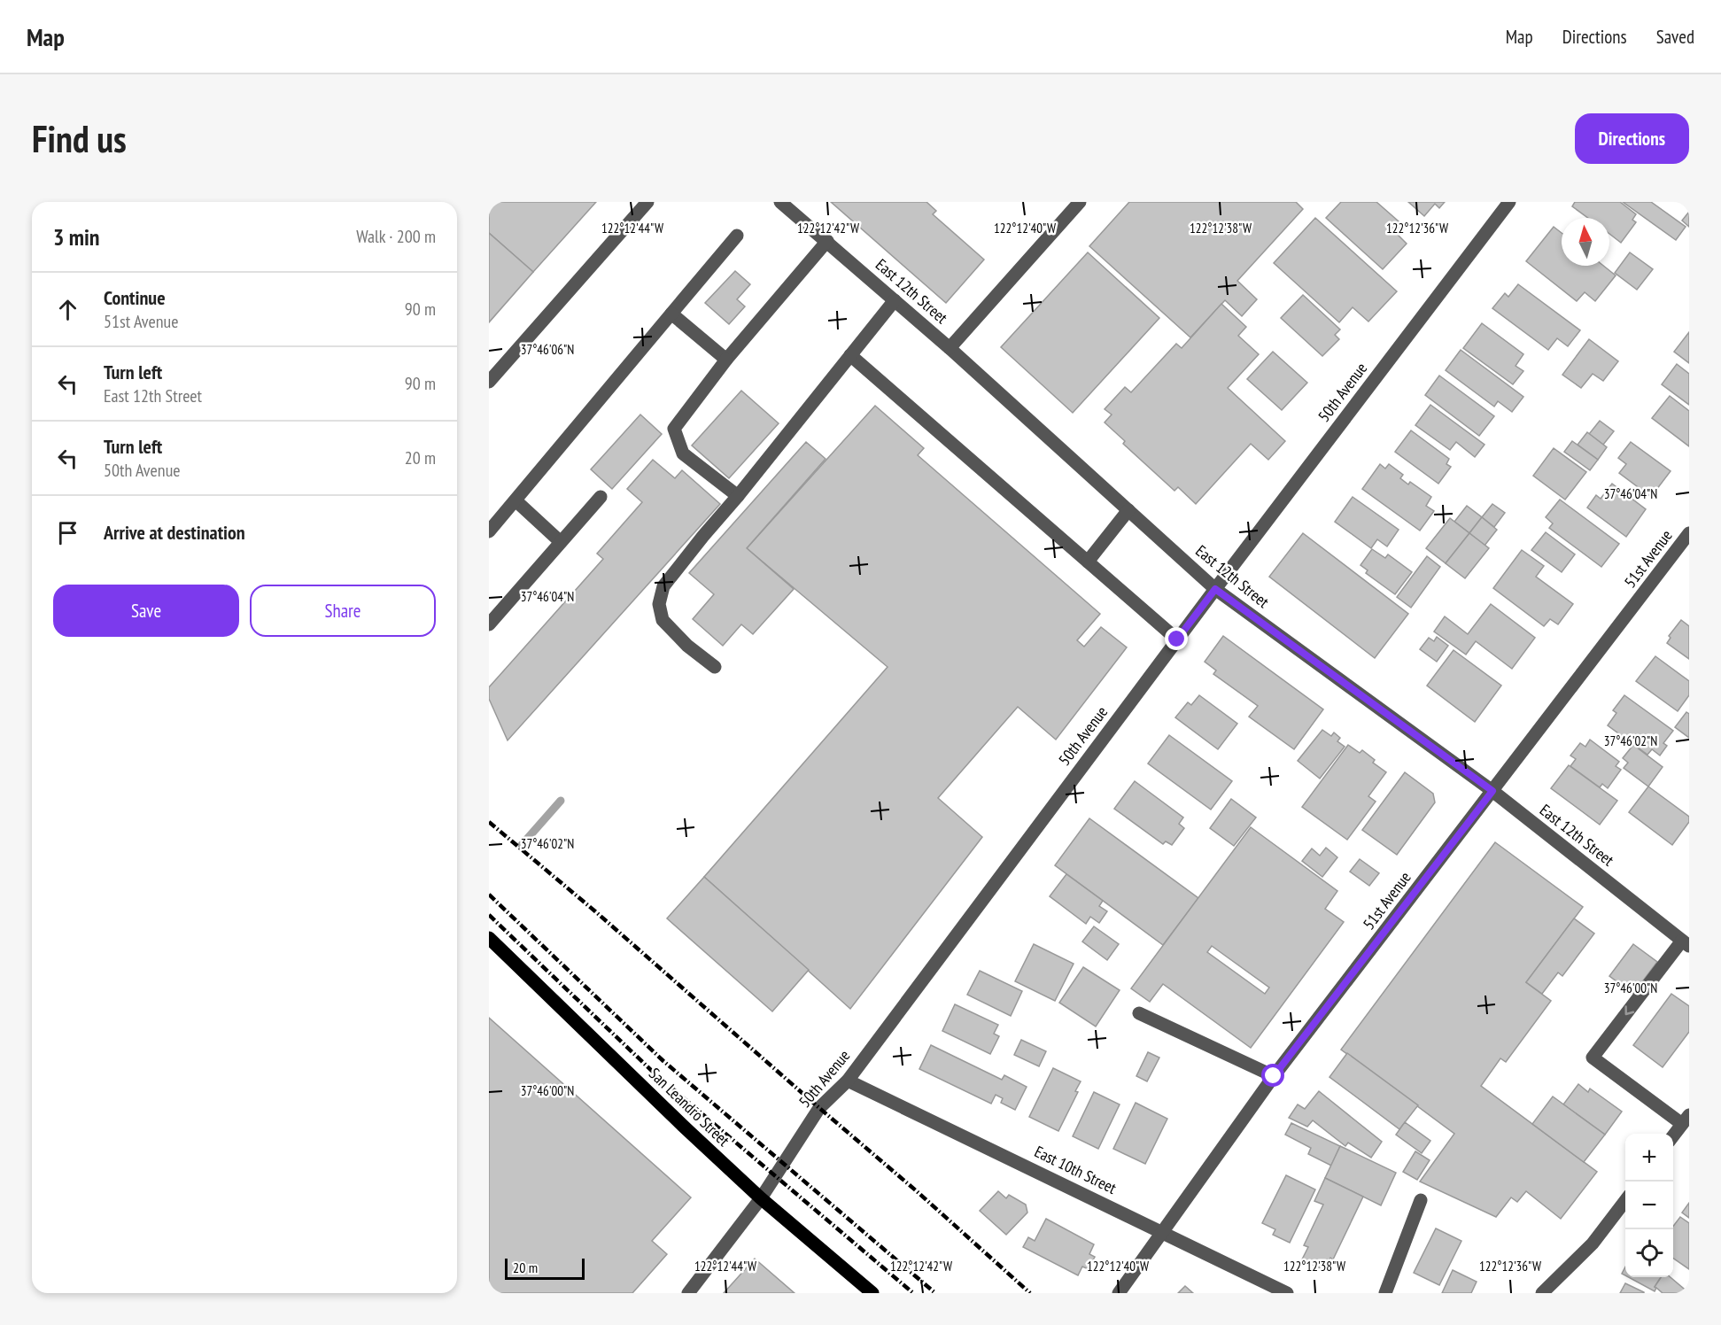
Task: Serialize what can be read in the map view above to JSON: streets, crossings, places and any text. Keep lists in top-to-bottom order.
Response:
{
  "streets": {
    "main road": ["San Leandro Street"],
    "street": [
      "East 12th Street",
      "50th Avenue",
      "51st Avenue",
      "East 10th Street"
    ]
  },
  "crossings": [
    ["East 12th Street", "50th Avenue"],
    ["East 12th Street", "51st Avenue"],
    ["50th Avenue", "San Leandro Street"],
    ["50th Avenue", "East 10th Street"],
    ["51st Avenue", "East 10th Street"]
  ],
  "scale_bar": "20 m",
  "north": "top",
  "page": {
    "header": "Map",
    "nav": ["Map", "Directions", "Saved"],
    "buttons": [
      "Directions",
      ["Save", "Share"]
    ],
    "title": "Find us",
    "heading": ["3 min", "Walk · 200 m"],
    "list": [
      ["Continue", "51st Avenue", "90 m"],
      ["Turn left", "East 12th Street", "90 m"],
      ["Turn left", "50th Avenue", "20 m"],
      "Arrive at destination"
    ],
    "map_buttons": ["+", "−"],
    "scale": "20 m"
  },
  "coordinates": [
    "122°12'44\"W",
    "122°12'42\"W",
    "122°12'40\"W",
    "122°12'38\"W",
    "122°12'36\"W",
    "37°46'06\"N",
    "37°46'04\"N",
    "37°46'02\"N",
    "37°46'00\"N"
  ]
}
